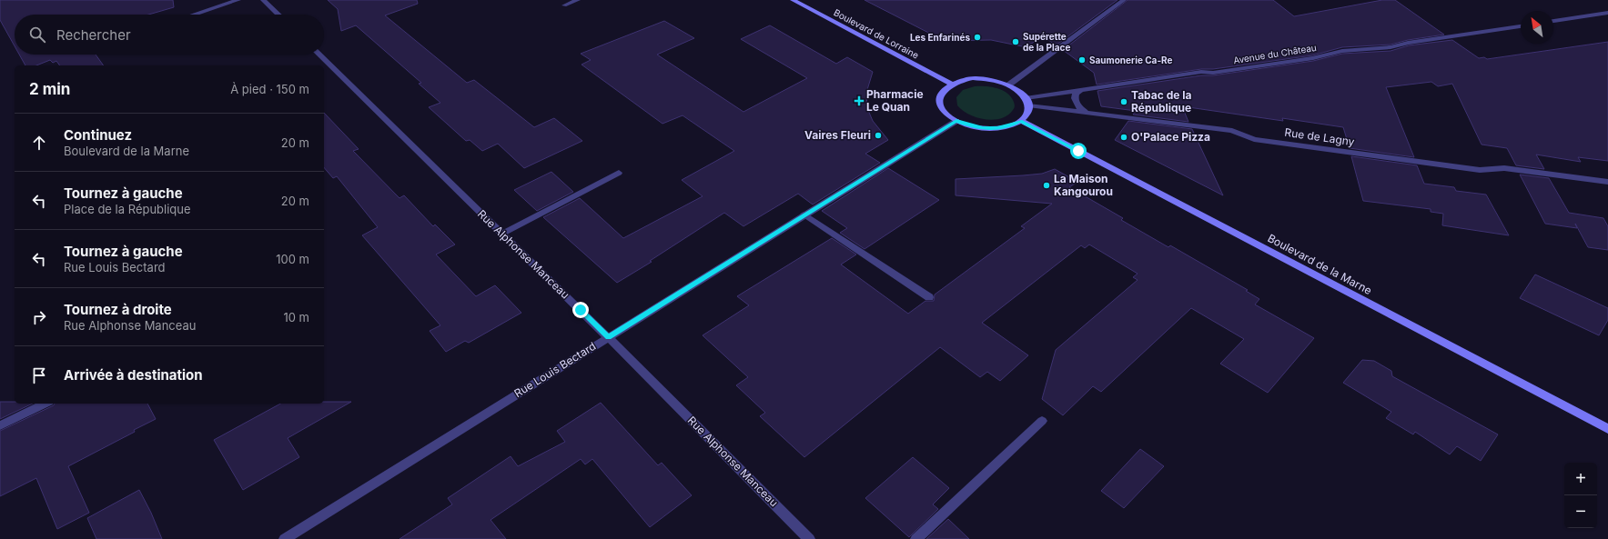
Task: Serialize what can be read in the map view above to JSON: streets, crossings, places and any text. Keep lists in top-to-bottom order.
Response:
{
  "streets": {
    "main road": ["Boulevard de Lorraine", "Boulevard de la Marne"],
    "street": [
      "Avenue du Château",
      "Rue de Lagny",
      "Rue Alphonse Manceau",
      "Rue Louis Bectard"
    ]
  },
  "crossings": [
    ["Boulevard de Lorraine", "Avenue du Château"],
    ["Boulevard de Lorraine", "Rue de Lagny"],
    ["Boulevard de Lorraine", "Boulevard de la Marne"],
    ["Boulevard de Lorraine", "Rue Louis Bectard"],
    ["Avenue du Château", "Rue de Lagny"],
    ["Avenue du Château", "Boulevard de la Marne"],
    ["Avenue du Château", "Rue Louis Bectard"],
    ["Rue de Lagny", "Boulevard de la Marne"],
    ["Rue de Lagny", "Rue Louis Bectard"],
    ["Rue Alphonse Manceau", "Rue Louis Bectard"],
    ["Boulevard de la Marne", "Rue Louis Bectard"]
  ],
  "places": {
    "other": [
      "Les Enfarinés",
      "Supérette de la Place",
      "Saumonerie Ca-Re",
      "Tabac de la République",
      "Vaires Fleuri",
      "O'Palace Pizza",
      "La Maison Kangourou"
    ],
    "health": ["Pharmacie Le Quan"]
  },
  "north": "top left",
  "page": {
    "search": "Rechercher",
    "heading": ["2 min", "À pied · 150 m"],
    "list": [
      ["Continuez", "Boulevard de la Marne", "20 m"],
      ["Tournez à gauche", "Place de la République", "20 m"],
      ["Tournez à gauche", "Rue Louis Bectard", "100 m"],
      ["Tournez à droite", "Rue Alphonse Manceau", "10 m"],
      "Arrivée à destination"
    ],
    "map_buttons": ["+", "−"]
  }
}
